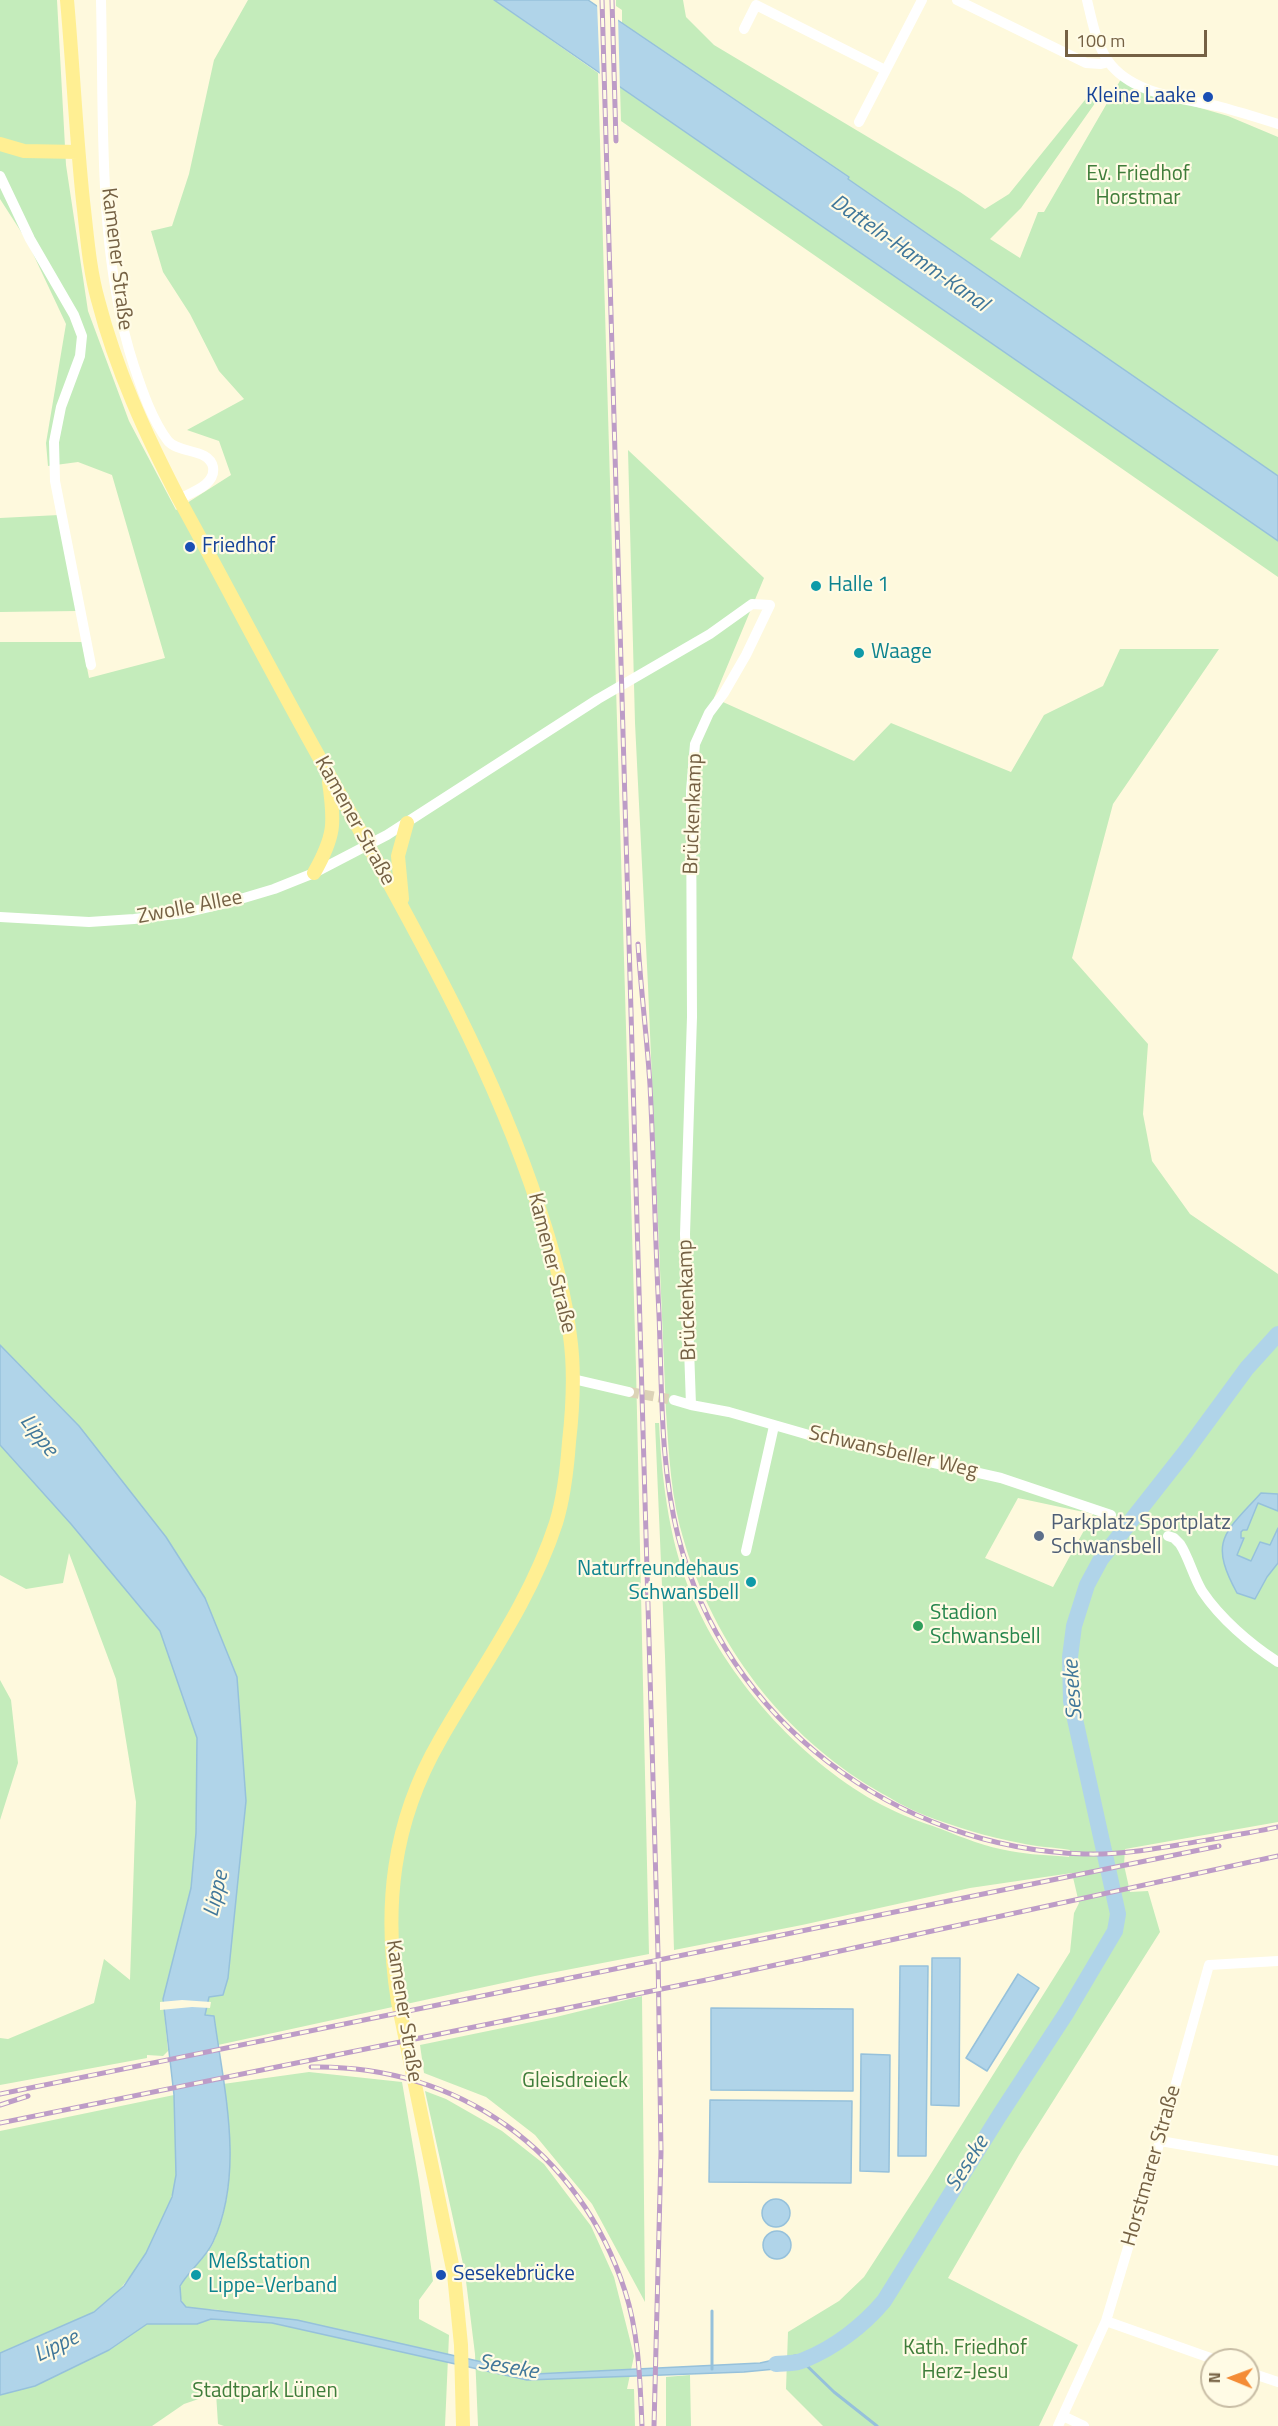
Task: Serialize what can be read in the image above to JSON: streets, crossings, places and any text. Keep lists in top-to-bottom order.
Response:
{
  "streets": {
    "main road": ["Kamener Straße"],
    "street": [
      "Brückenkamp",
      "Zwolle Allee",
      "Schwansbeller Weg",
      "Horstmarer Straße"
    ]
  },
  "crossings": [
    ["Kamener Straße", "Brückenkamp"],
    ["Kamener Straße", "Zwolle Allee"],
    ["Brückenkamp", "Zwolle Allee"],
    ["Brückenkamp", "Schwansbeller Weg"]
  ],
  "water": ["Datteln-Hamm-Kanal", "Lippe", "Seseke"],
  "parks": [
    "Ev. Friedhof Horstmar",
    "Gleisdreieck",
    "Kath. Friedhof Herz-Jesu",
    "Stadtpark Lünen"
  ],
  "places": [
    "Kleine Laake",
    "Friedhof",
    "Halle 1",
    "Waage",
    "Parkplatz Sportplatz Schwansbell",
    "Naturfreundehaus Schwansbell",
    "Stadion Schwansbell",
    "Meßstation Lippe-Verband",
    "Sesekebrücke"
  ],
  "scale_bar": "100 m",
  "north": "left"
}
